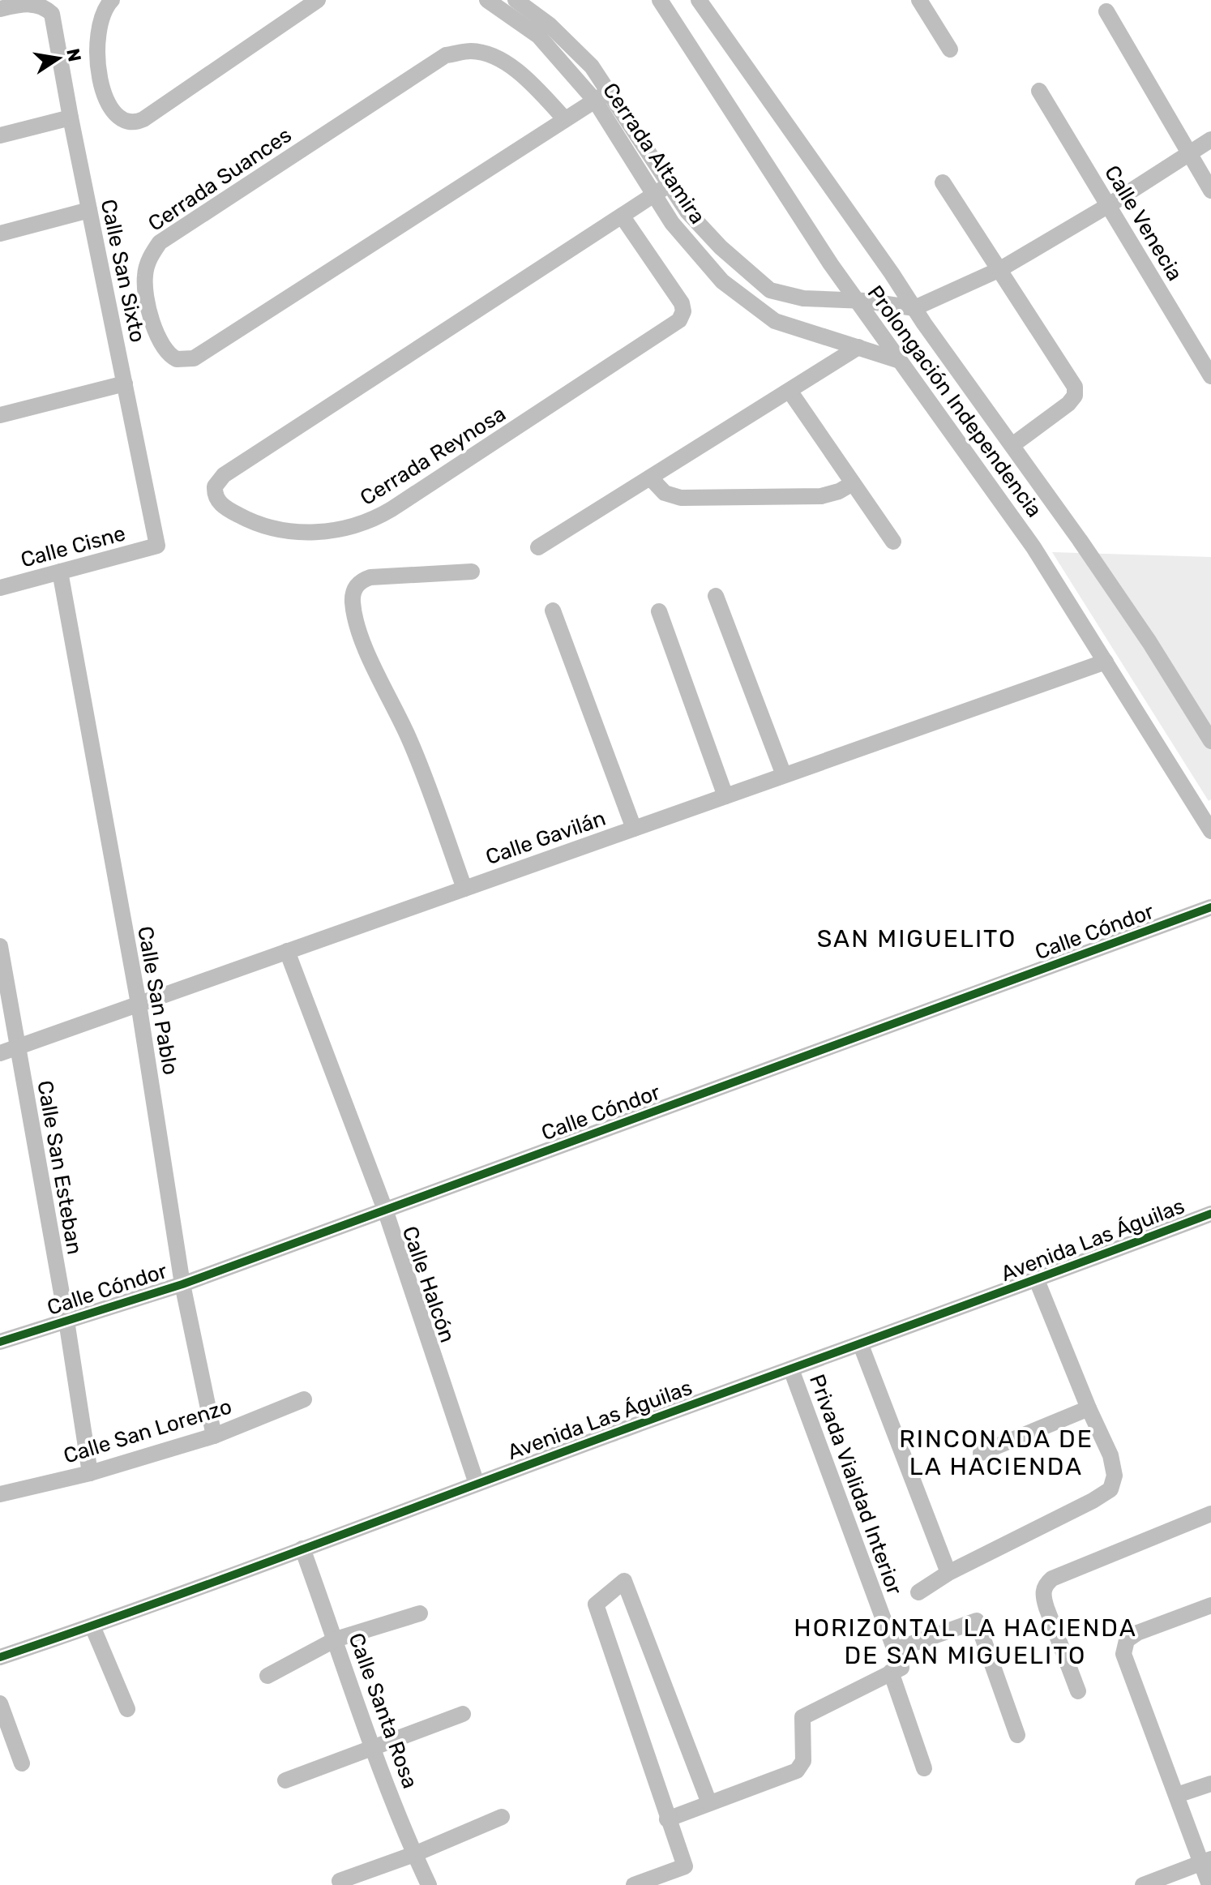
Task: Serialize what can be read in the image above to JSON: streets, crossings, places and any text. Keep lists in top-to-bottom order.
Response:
{
  "streets": {
    "street": [
      "Cerrada Altamira",
      "Cerrada Suances",
      "Calle Venecia",
      "Calle San Sixto",
      "Prolongación Independencia",
      "Cerrada Reynosa",
      "Calle Cisne",
      "Calle Gavilán",
      "Calle Cóndor",
      "Calle San Pablo",
      "Calle San Esteban",
      "Avenida Las Águilas",
      "Calle Halcón",
      "Calle San Lorenzo",
      "Privada Vialidad Interior",
      "Calle Santa Rosa"
    ]
  },
  "crossings": [
    ["Cerrada Altamira", "Cerrada Suances"],
    ["Cerrada Altamira", "Prolongación Independencia"],
    ["Cerrada Altamira", "Cerrada Reynosa"],
    ["Calle San Sixto", "Calle Cisne"],
    ["Prolongación Independencia", "Calle Gavilán"],
    ["Calle Cisne", "Calle San Pablo"],
    ["Calle Gavilán", "Calle San Pablo"],
    ["Calle Gavilán", "Calle San Esteban"],
    ["Calle Gavilán", "Calle Halcón"],
    ["Calle Cóndor", "Calle San Pablo"],
    ["Calle Cóndor", "Calle San Esteban"],
    ["Calle Cóndor", "Calle Halcón"],
    ["Calle San Pablo", "Calle San Lorenzo"],
    ["Calle San Esteban", "Calle San Lorenzo"],
    ["Avenida Las Águilas", "Calle Halcón"],
    ["Avenida Las Águilas", "Privada Vialidad Interior"],
    ["Avenida Las Águilas", "Calle Santa Rosa"]
  ],
  "districts": ["SAN MIGUELITO", "RINCONADA DE LA HACIENDA", "HORIZONTAL LA HACIENDA DE SAN MIGUELITO"],
  "north": "right"
}
